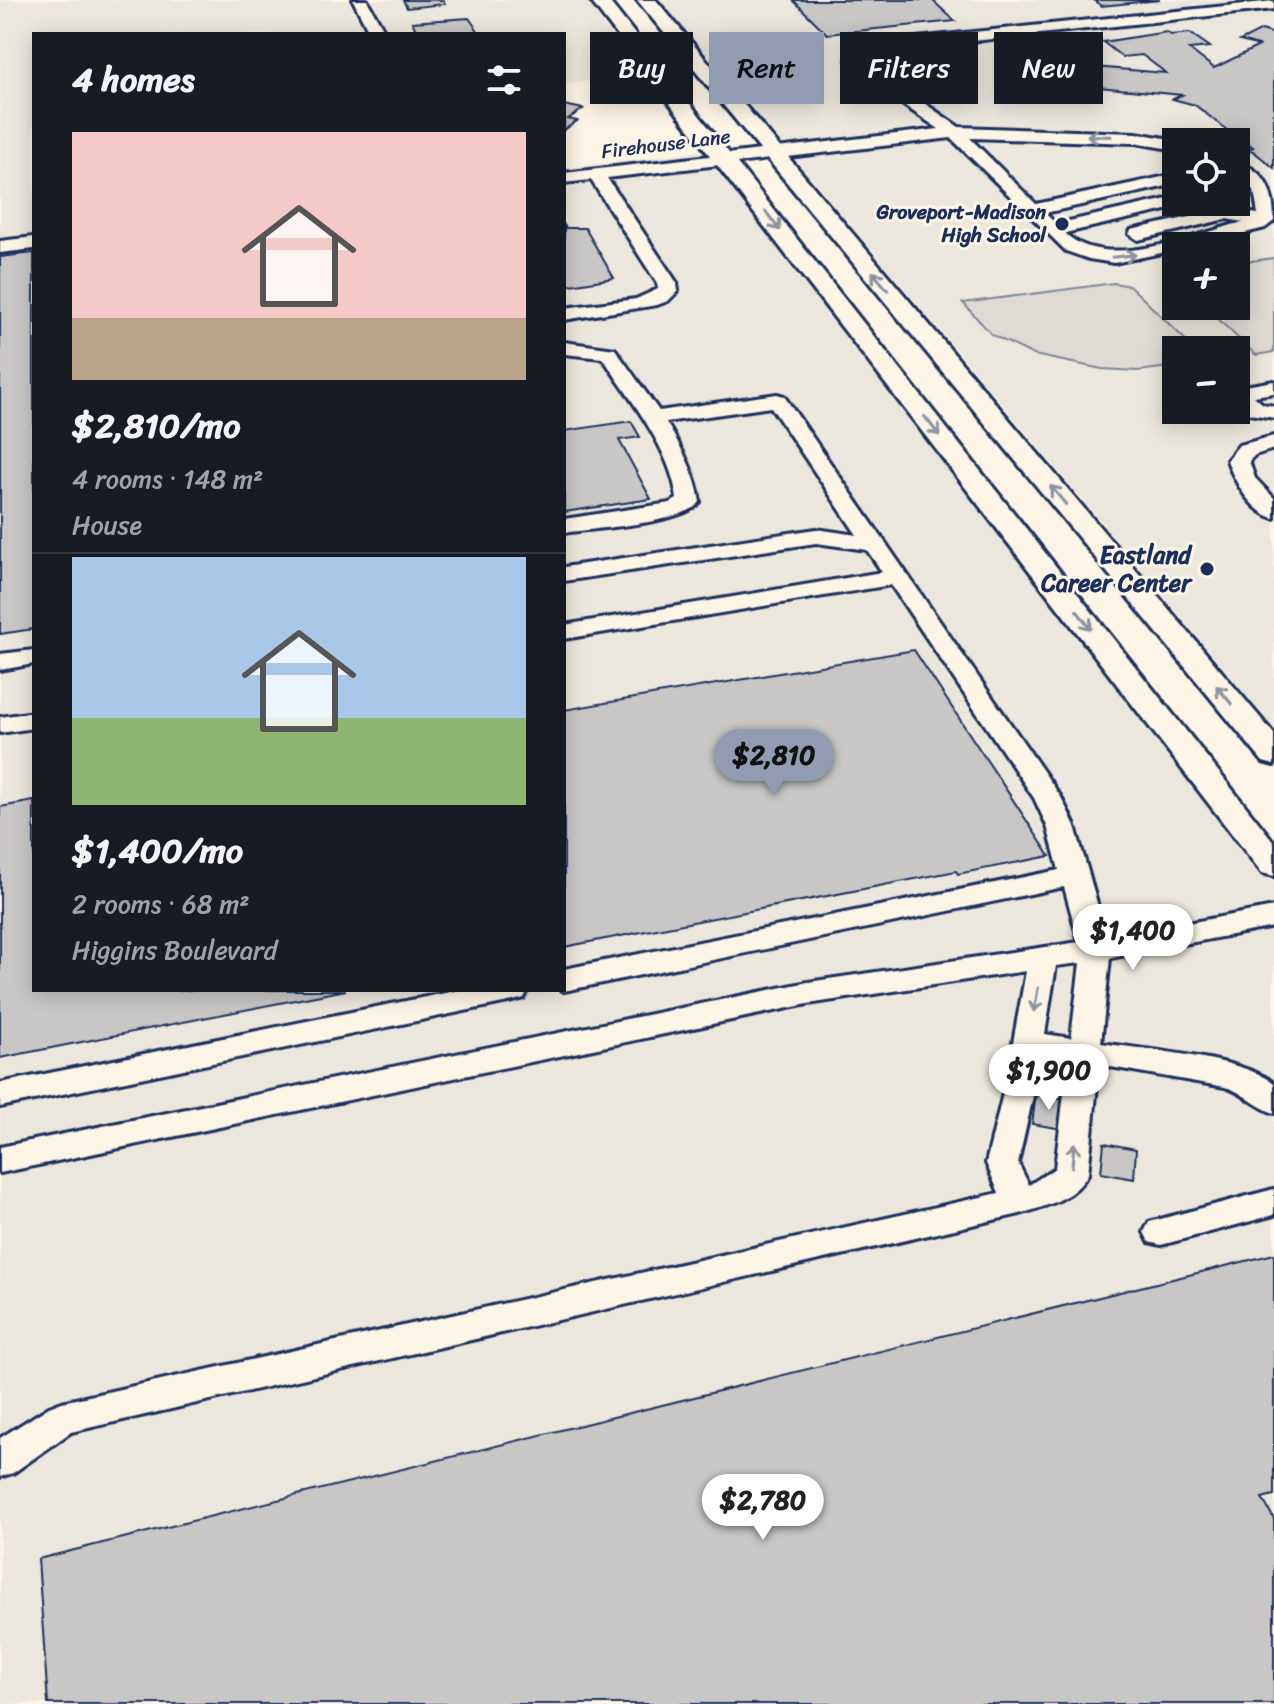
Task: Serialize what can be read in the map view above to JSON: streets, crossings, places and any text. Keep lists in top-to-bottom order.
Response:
{
  "streets": {
    "street": ["Firehouse Lane"]
  },
  "places": ["Groveport-Madison High School", "Eastland Career Center"],
  "page": {
    "chip": [
      "Buy",
      "Rent",
      "Filters",
      "New"
    ],
    "heading": "4 homes",
    "map_buttons": ["+", "−"],
    "list": [
      {
        "name": "$2,810/mo",
        "note": "4 rooms · 148 m² · House"
      },
      {
        "name": "$1,400/mo",
        "note": "2 rooms · 68 m² · Higgins Boulevard"
      }
    ],
    "price": [
      "$2,810",
      "$1,400",
      "$1,900",
      "$2,780"
    ]
  }
}
